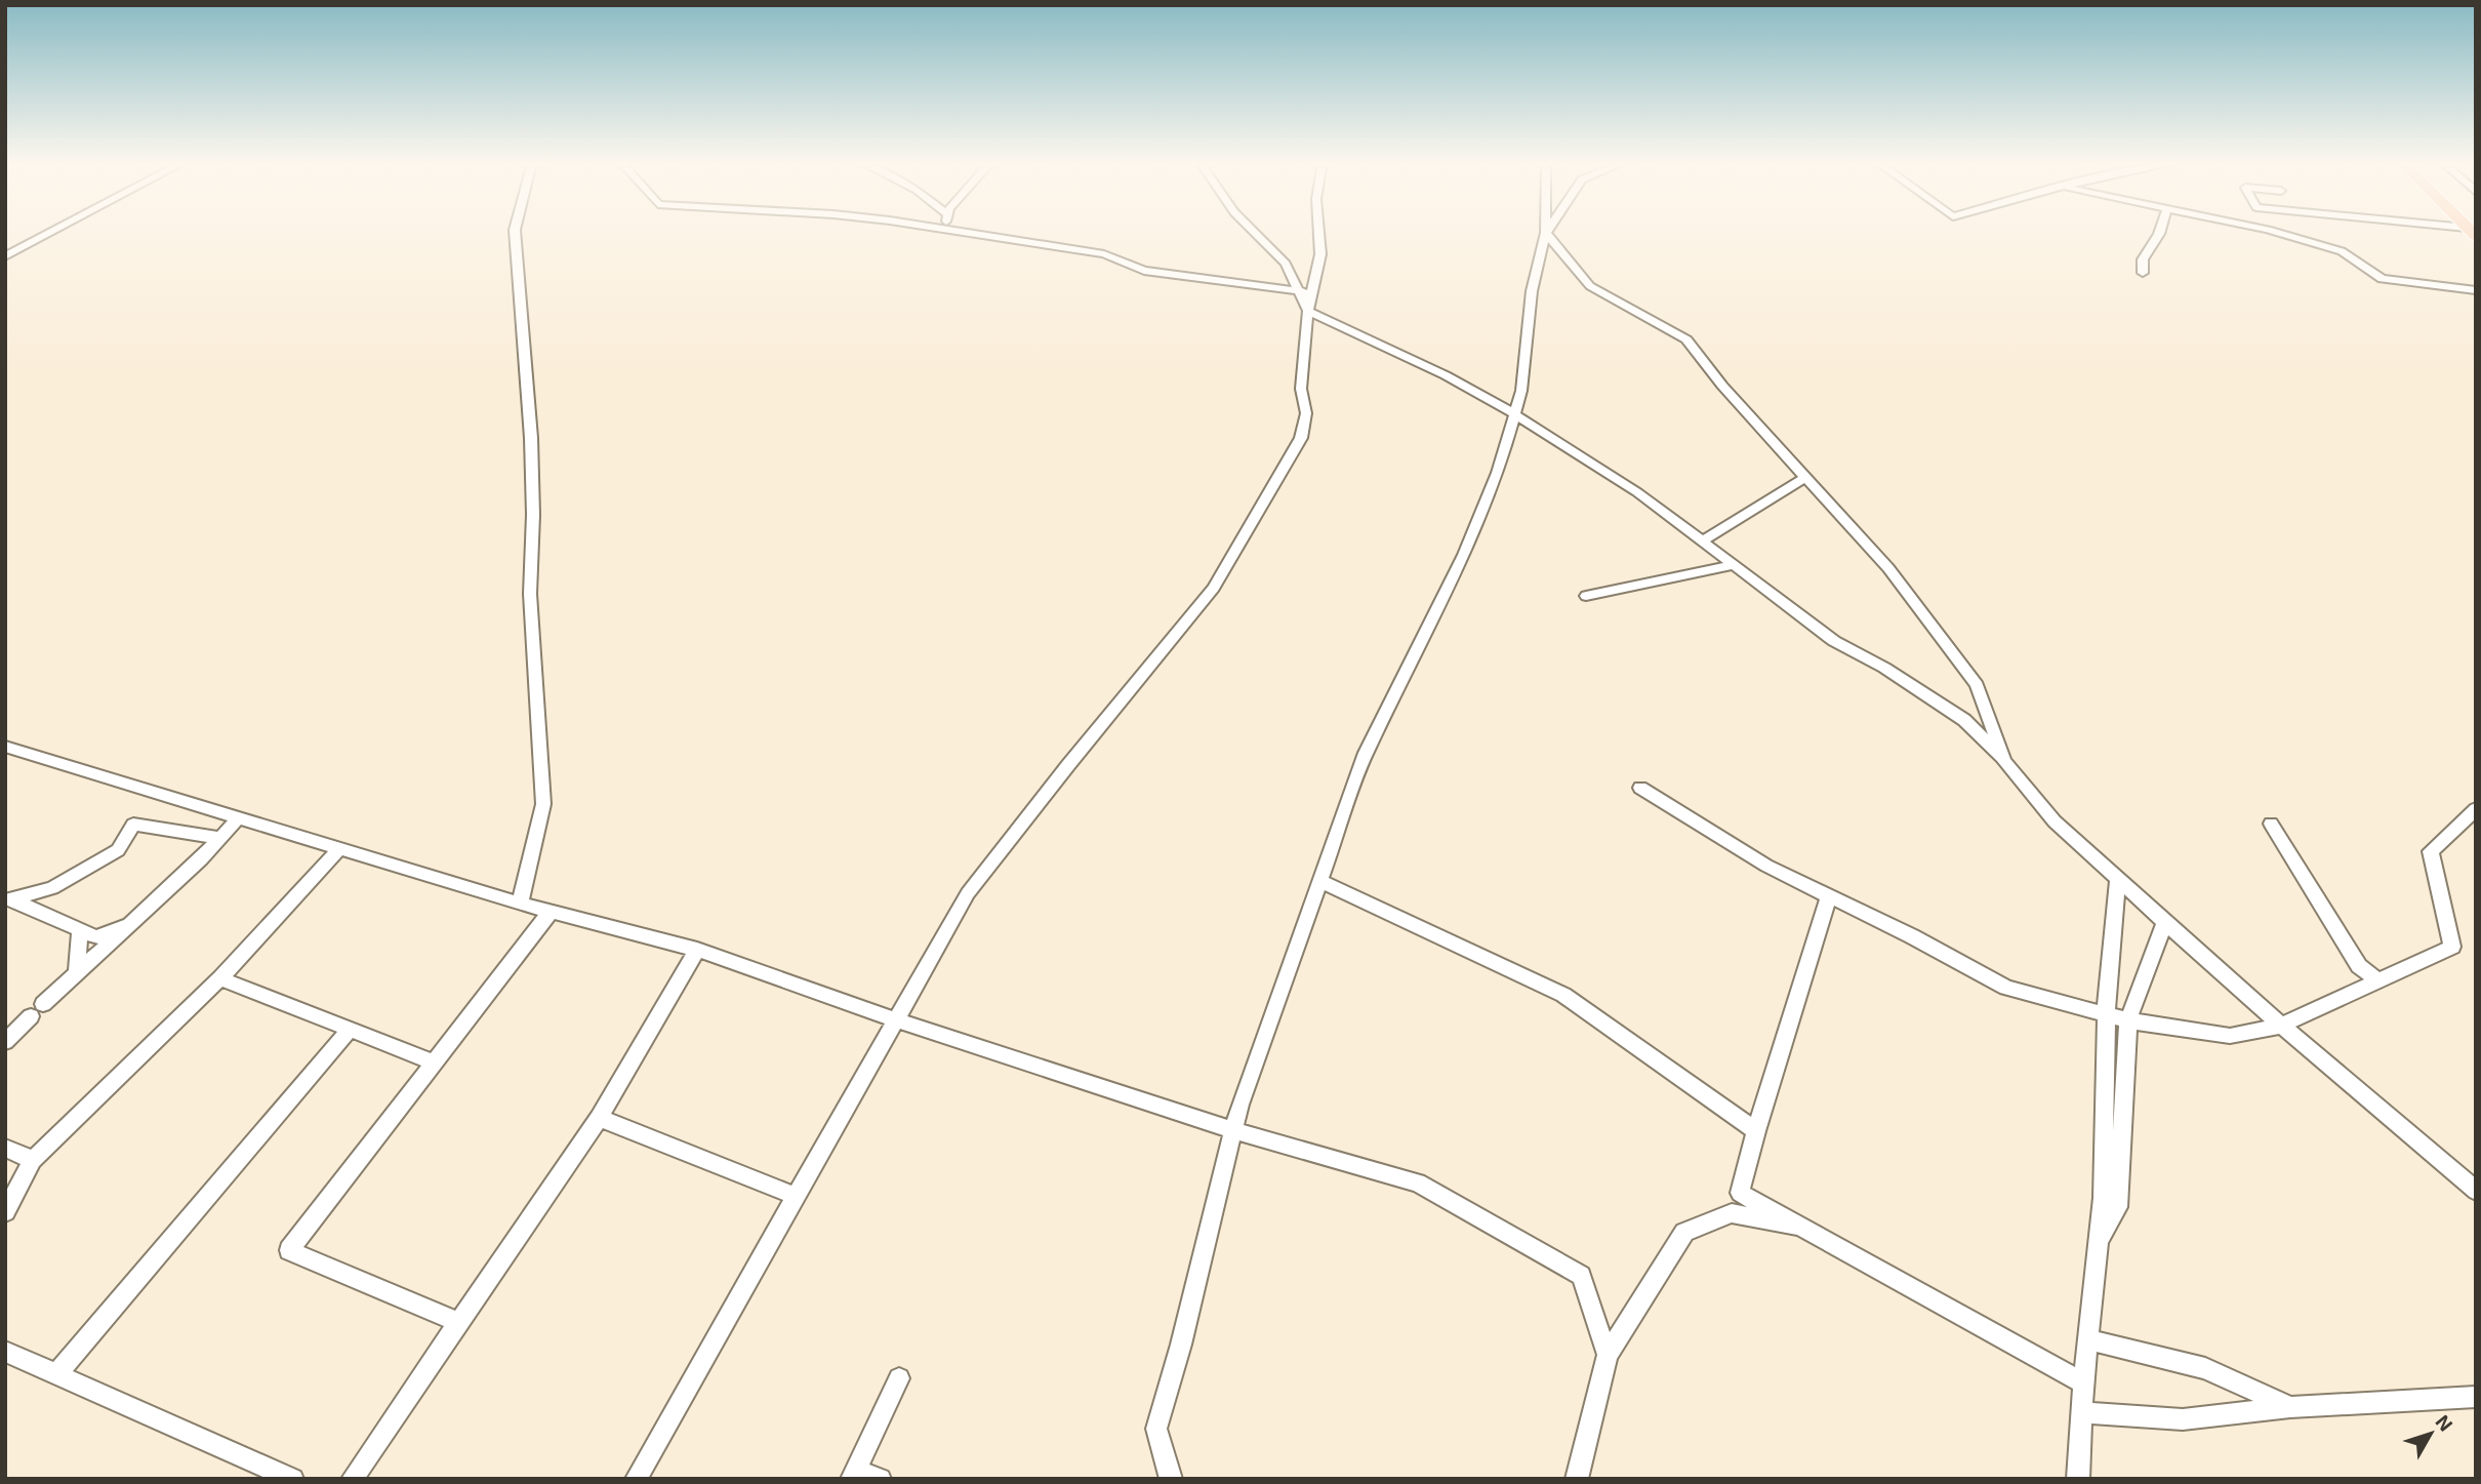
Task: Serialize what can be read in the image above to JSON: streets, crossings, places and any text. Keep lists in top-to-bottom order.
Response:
{
  "north": "top right"
}
